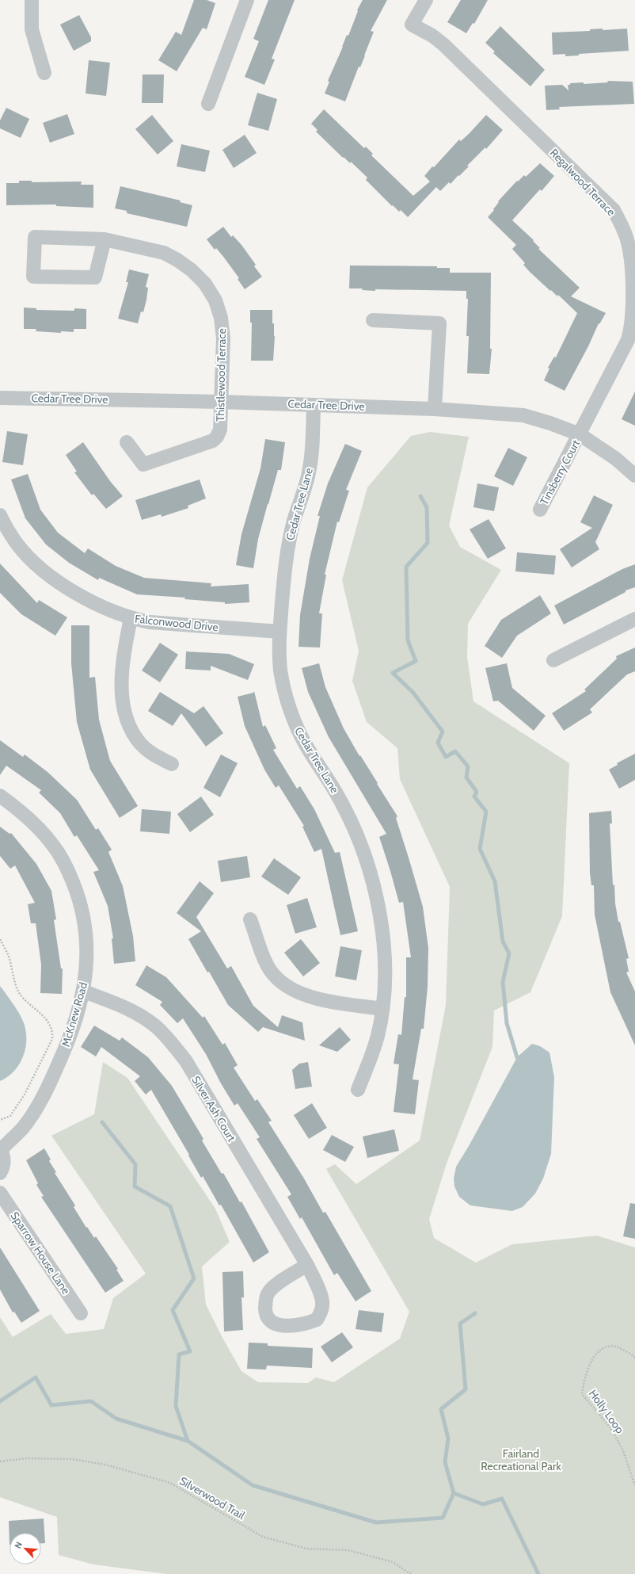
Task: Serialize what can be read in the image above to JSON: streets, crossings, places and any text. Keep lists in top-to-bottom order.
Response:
{
  "streets": {
    "street": [
      "Regalwood Terrace",
      "Thistlewood Terrace",
      "Cedar Tree Drive",
      "Tinsberry Court",
      "Cedar Tree Lane",
      "Falconwood Drive",
      "McKnew Road",
      "Silver Ash Court",
      "Sparrow House Lane"
    ],
    "path": ["Holly Loop", "Silverwood Trail"]
  },
  "crossings": [
    ["Regalwood Terrace", "Cedar Tree Drive"],
    ["Regalwood Terrace", "Tinsberry Court"],
    ["Thistlewood Terrace", "Cedar Tree Drive"],
    ["Cedar Tree Drive", "Tinsberry Court"],
    ["Cedar Tree Drive", "Cedar Tree Lane"],
    ["Cedar Tree Lane", "Falconwood Drive"],
    ["McKnew Road", "Silver Ash Court"]
  ],
  "parks": ["Fairland Recreational Park"],
  "north": "top left"
}
